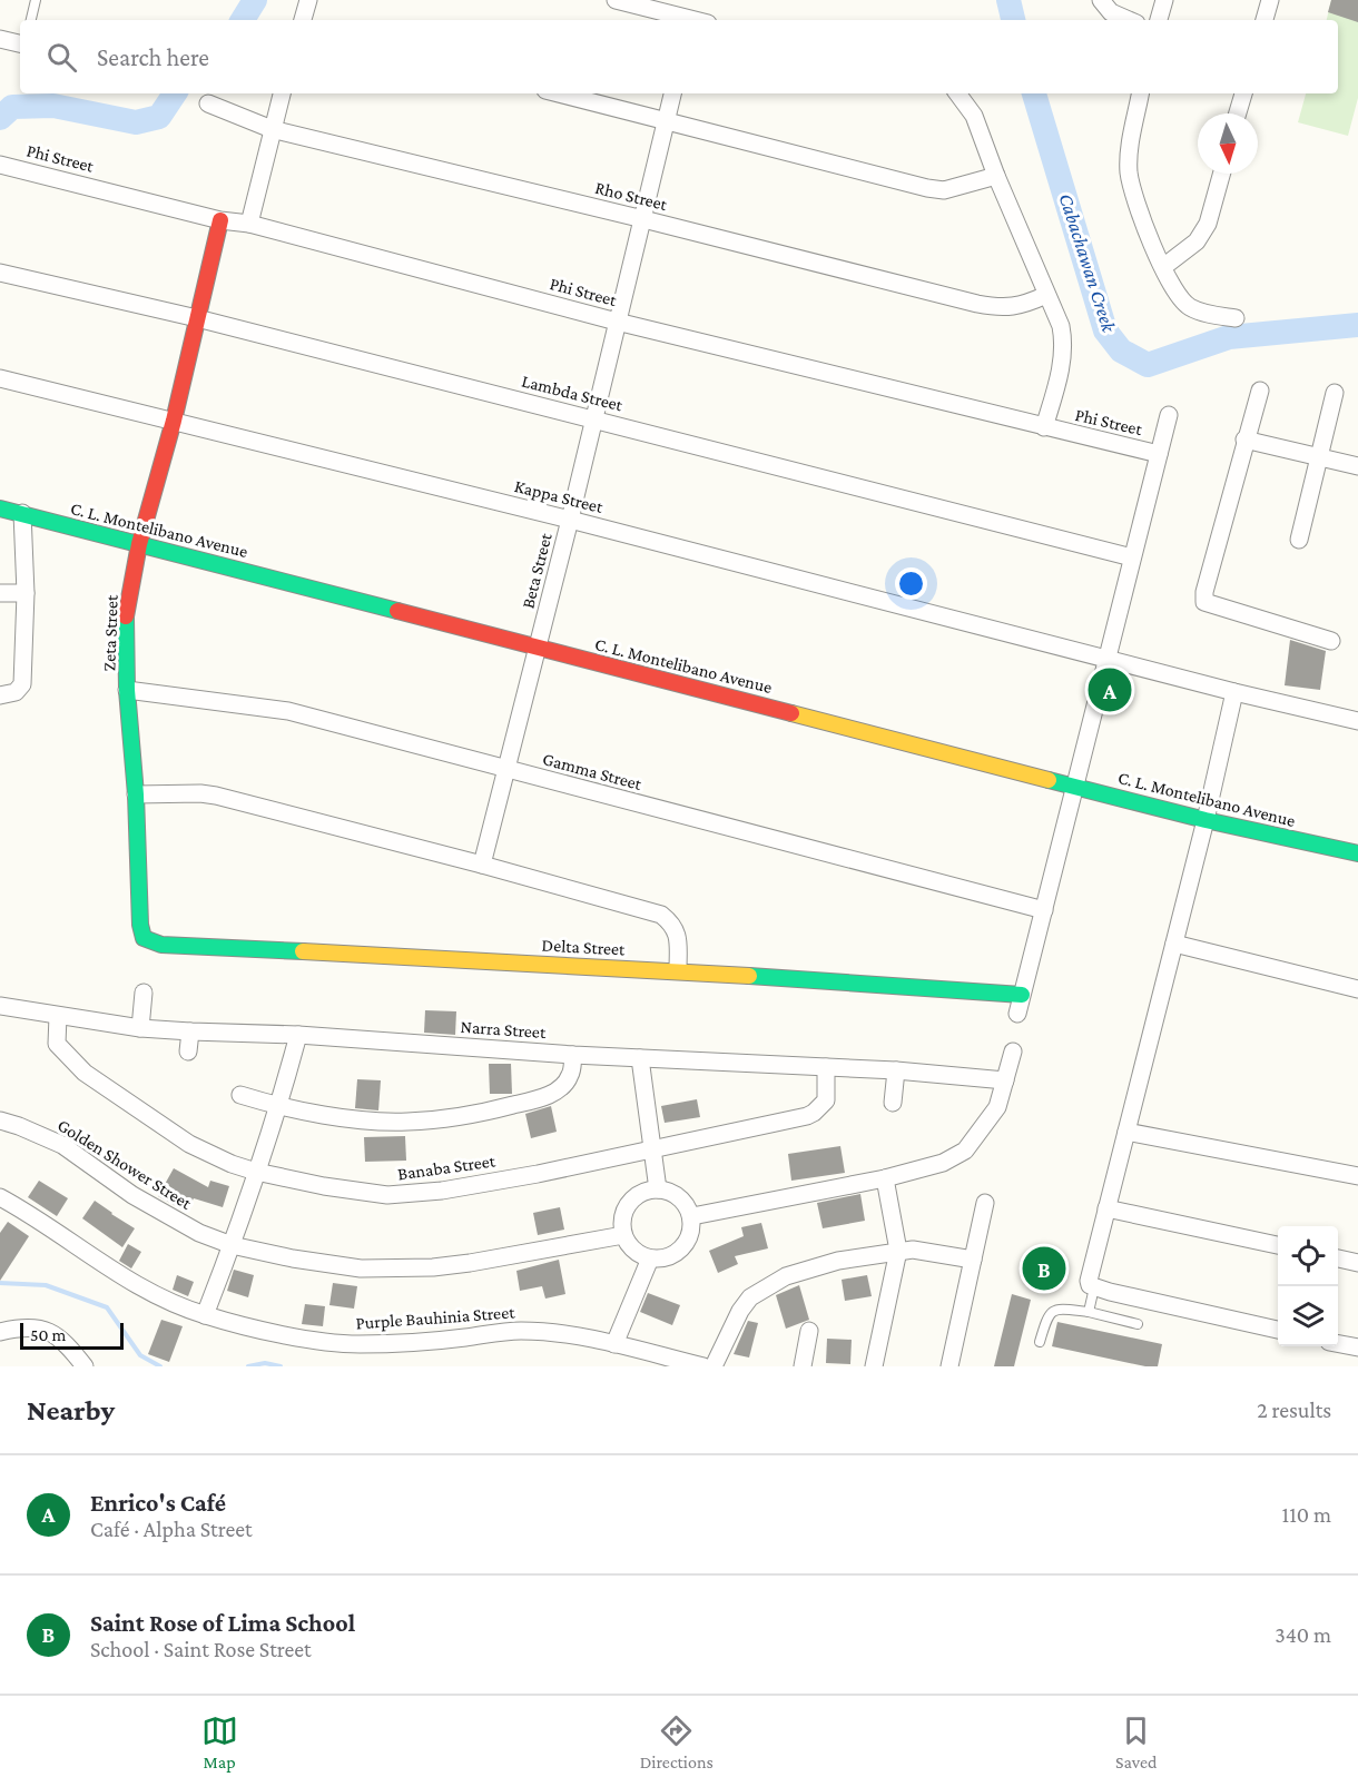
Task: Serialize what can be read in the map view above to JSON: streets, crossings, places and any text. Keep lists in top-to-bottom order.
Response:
{
  "streets": {
    "street": [
      "Phi Street",
      "Rho Street",
      "Lambda Street",
      "Kappa Street",
      "C. L. Montelibano Avenue",
      "Beta Street",
      "Zeta Street",
      "Gamma Street",
      "Delta Street",
      "Narra Street",
      "Golden Shower Street",
      "Banaba Street",
      "Purple Bauhinia Street"
    ]
  },
  "crossings": [
    ["Phi Street", "Beta Street"],
    ["Phi Street", "Zeta Street"],
    ["Rho Street", "Beta Street"],
    ["Lambda Street", "Beta Street"],
    ["Lambda Street", "Zeta Street"],
    ["Kappa Street", "Beta Street"],
    ["Kappa Street", "Zeta Street"],
    ["C. L. Montelibano Avenue", "Beta Street"],
    ["C. L. Montelibano Avenue", "Zeta Street"],
    ["Beta Street", "Gamma Street"],
    ["Zeta Street", "Gamma Street"],
    ["Zeta Street", "Delta Street"],
    ["Narra Street", "Banaba Street"]
  ],
  "water": ["Cabachawan Creek"],
  "scale_bar": "50 m",
  "north": "bottom",
  "page": {
    "search": "Search here",
    "pins": ["A", "B"],
    "scale": "50 m",
    "heading": ["Nearby", "2 results"],
    "list": [
      {
        "mark": "A",
        "name": "Enrico's Café",
        "note": "Café · Alpha Street",
        "value": "110 m"
      },
      {
        "mark": "B",
        "name": "Saint Rose of Lima School",
        "note": "School · Saint Rose Street",
        "value": "340 m"
      }
    ],
    "nav": ["Map", "Directions", "Saved"]
  }
}
